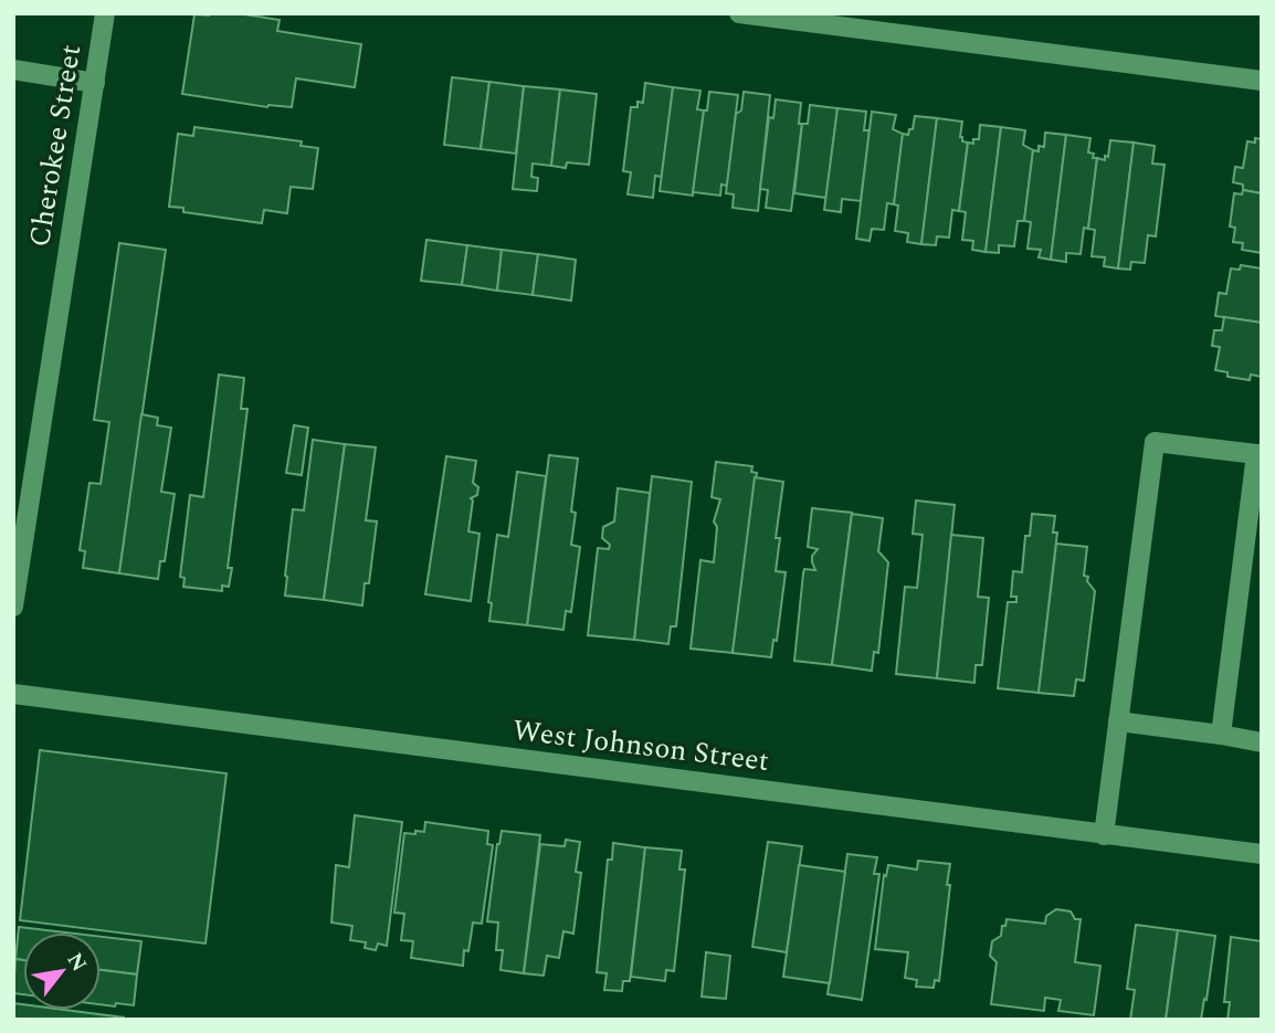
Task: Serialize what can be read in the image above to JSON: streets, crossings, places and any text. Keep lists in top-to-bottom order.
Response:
{
  "streets": {
    "street": ["Cherokee Street", "West Johnson Street"]
  },
  "north": "top right"
}
